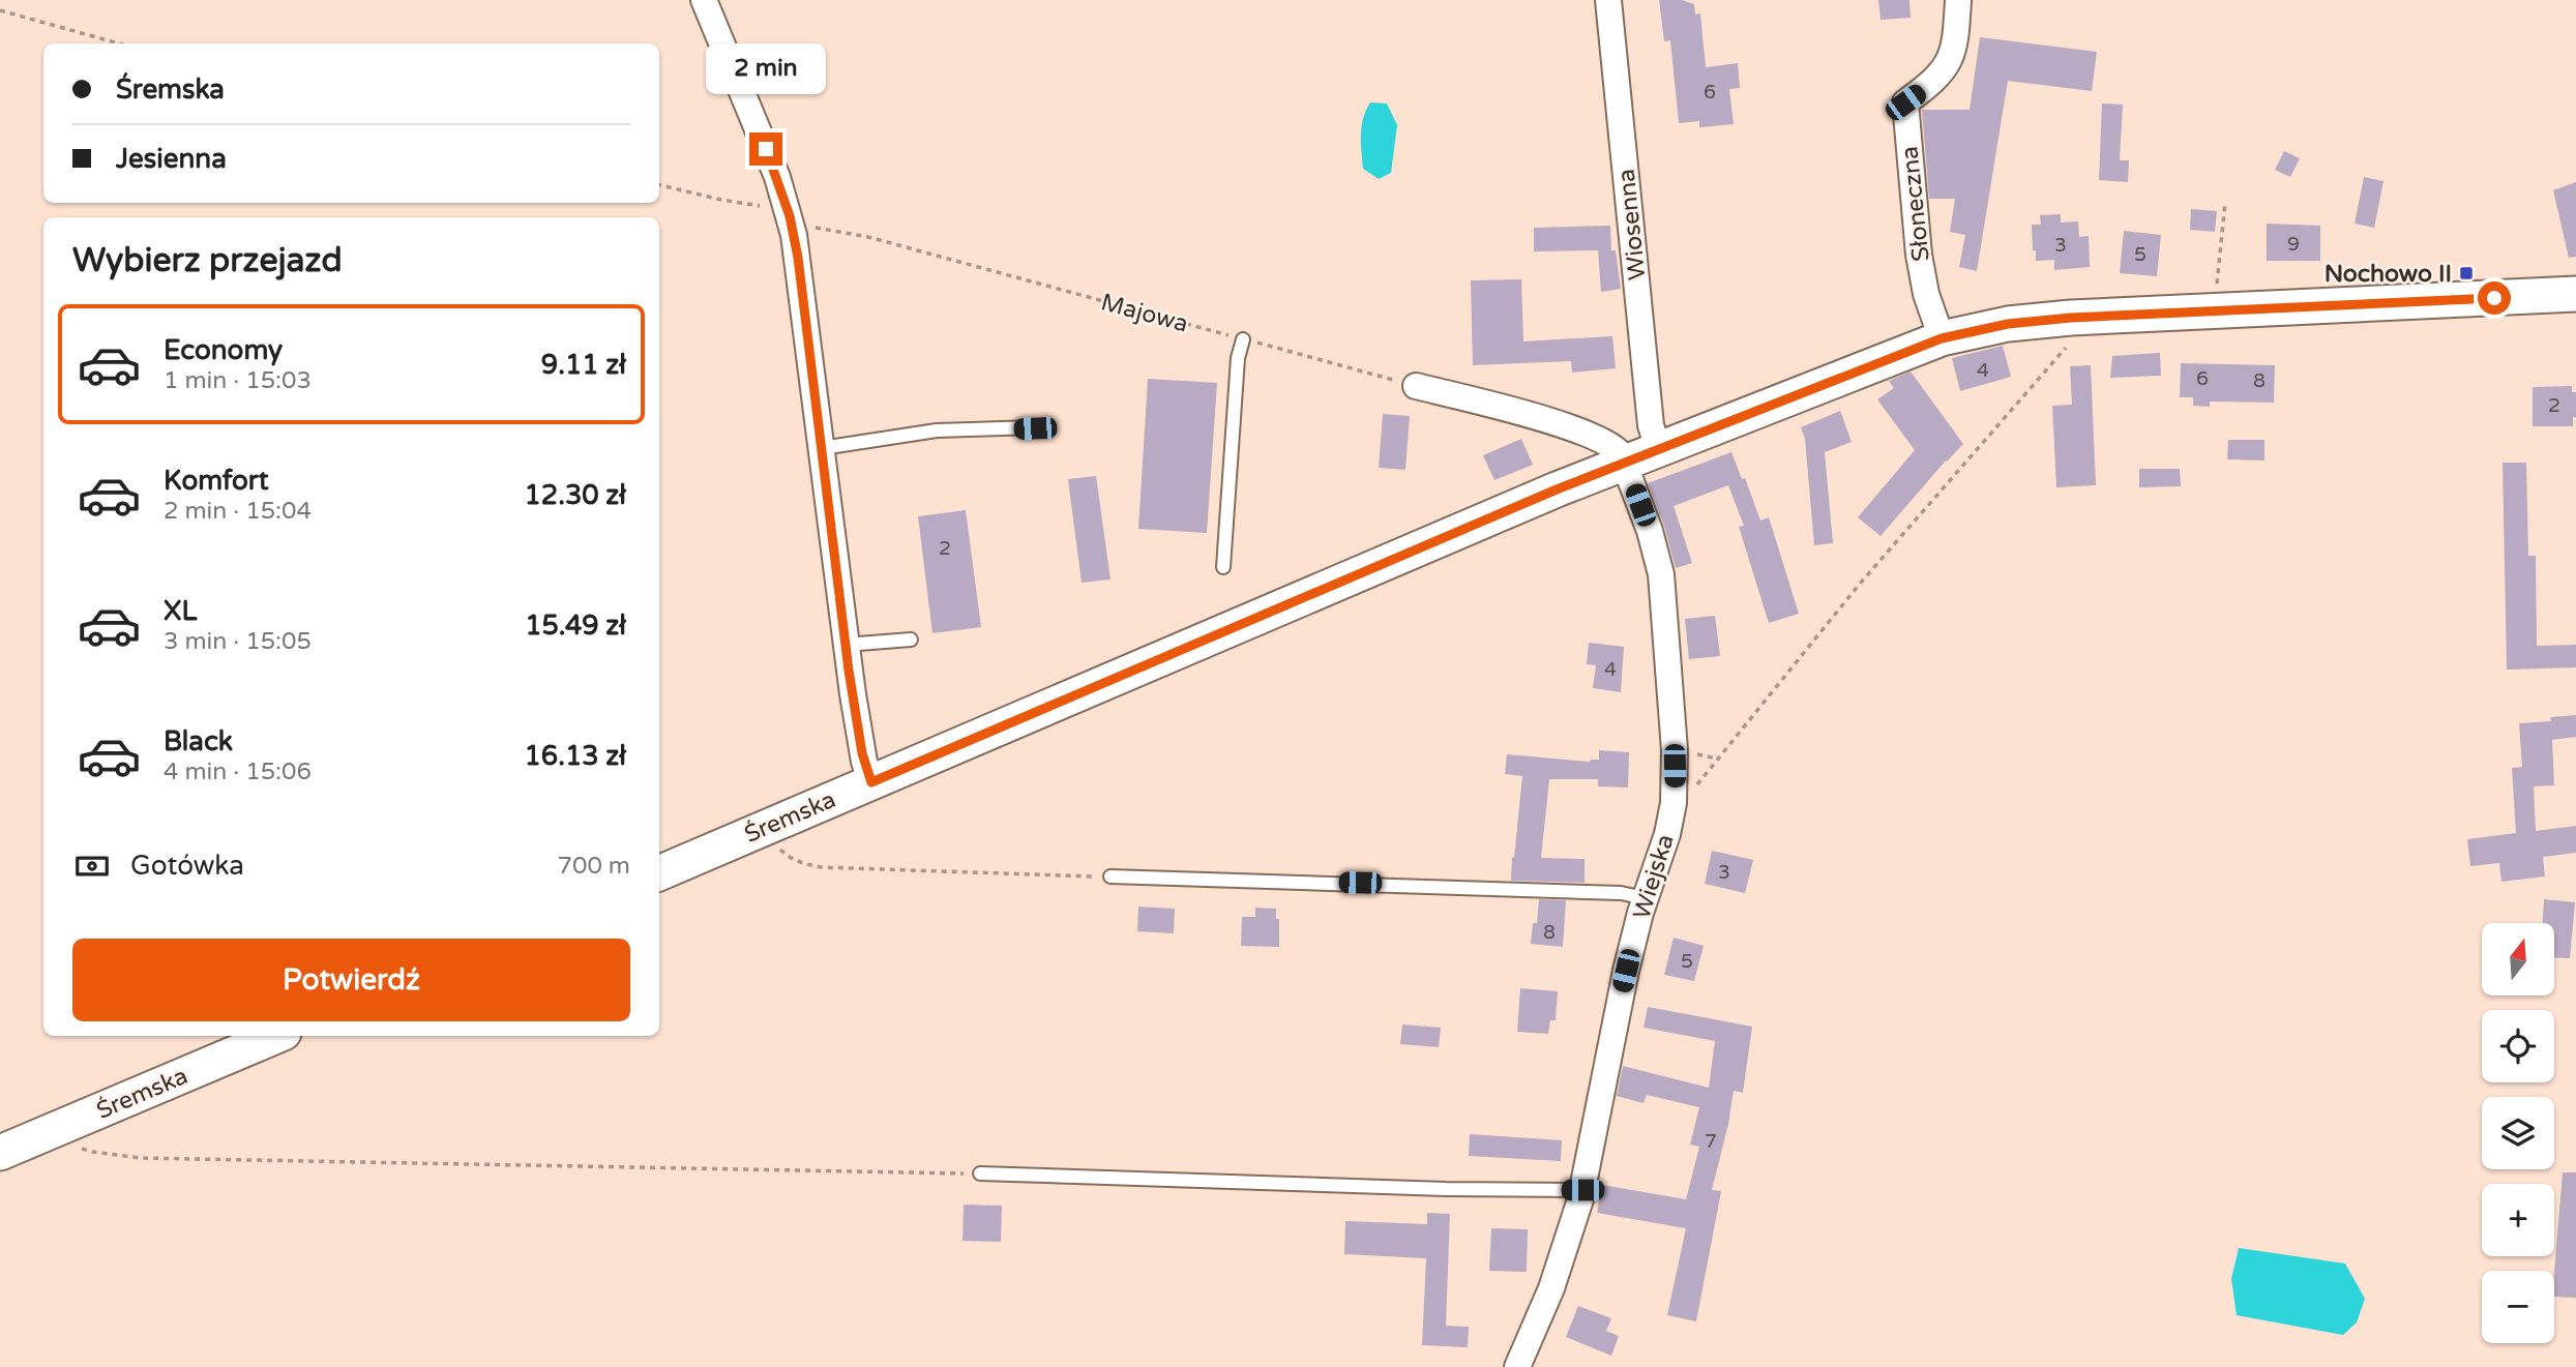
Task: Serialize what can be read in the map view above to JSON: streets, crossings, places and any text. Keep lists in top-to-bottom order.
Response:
{
  "streets": {
    "main road": ["Śremska"],
    "street": ["Słoneczna", "Wiosenna", "Wiejska"],
    "path": ["Majowa"]
  },
  "crossings": [
    ["Słoneczna", "Śremska"],
    ["Wiosenna", "Śremska"],
    ["Śremska", "Wiejska"]
  ],
  "places": {
    "transit": ["Nochowo II"]
  },
  "house_numbers": [
    "6",
    "9",
    "3",
    "5",
    "4",
    "6",
    "8",
    "2",
    "2",
    "4",
    "3",
    "8",
    "5",
    "7"
  ],
  "north": "top",
  "page": {
    "bubble": "2 min",
    "banner": ["Śremska", "Jesienna"],
    "heading": "Wybierz przejazd",
    "list": [
      {
        "name": "Economy",
        "note": "1 min · 15:03",
        "value": "9.11 zł"
      },
      {
        "name": "Komfort",
        "note": "2 min · 15:04",
        "value": "12.30 zł"
      },
      {
        "name": "XL",
        "note": "3 min · 15:05",
        "value": "15.49 zł"
      },
      {
        "name": "Black",
        "note": "4 min · 15:06",
        "value": "16.13 zł"
      }
    ],
    "pay": ["Gotówka", "700 m"],
    "map_buttons": ["+", "−"],
    "buttons": "Potwierdź"
  }
}
